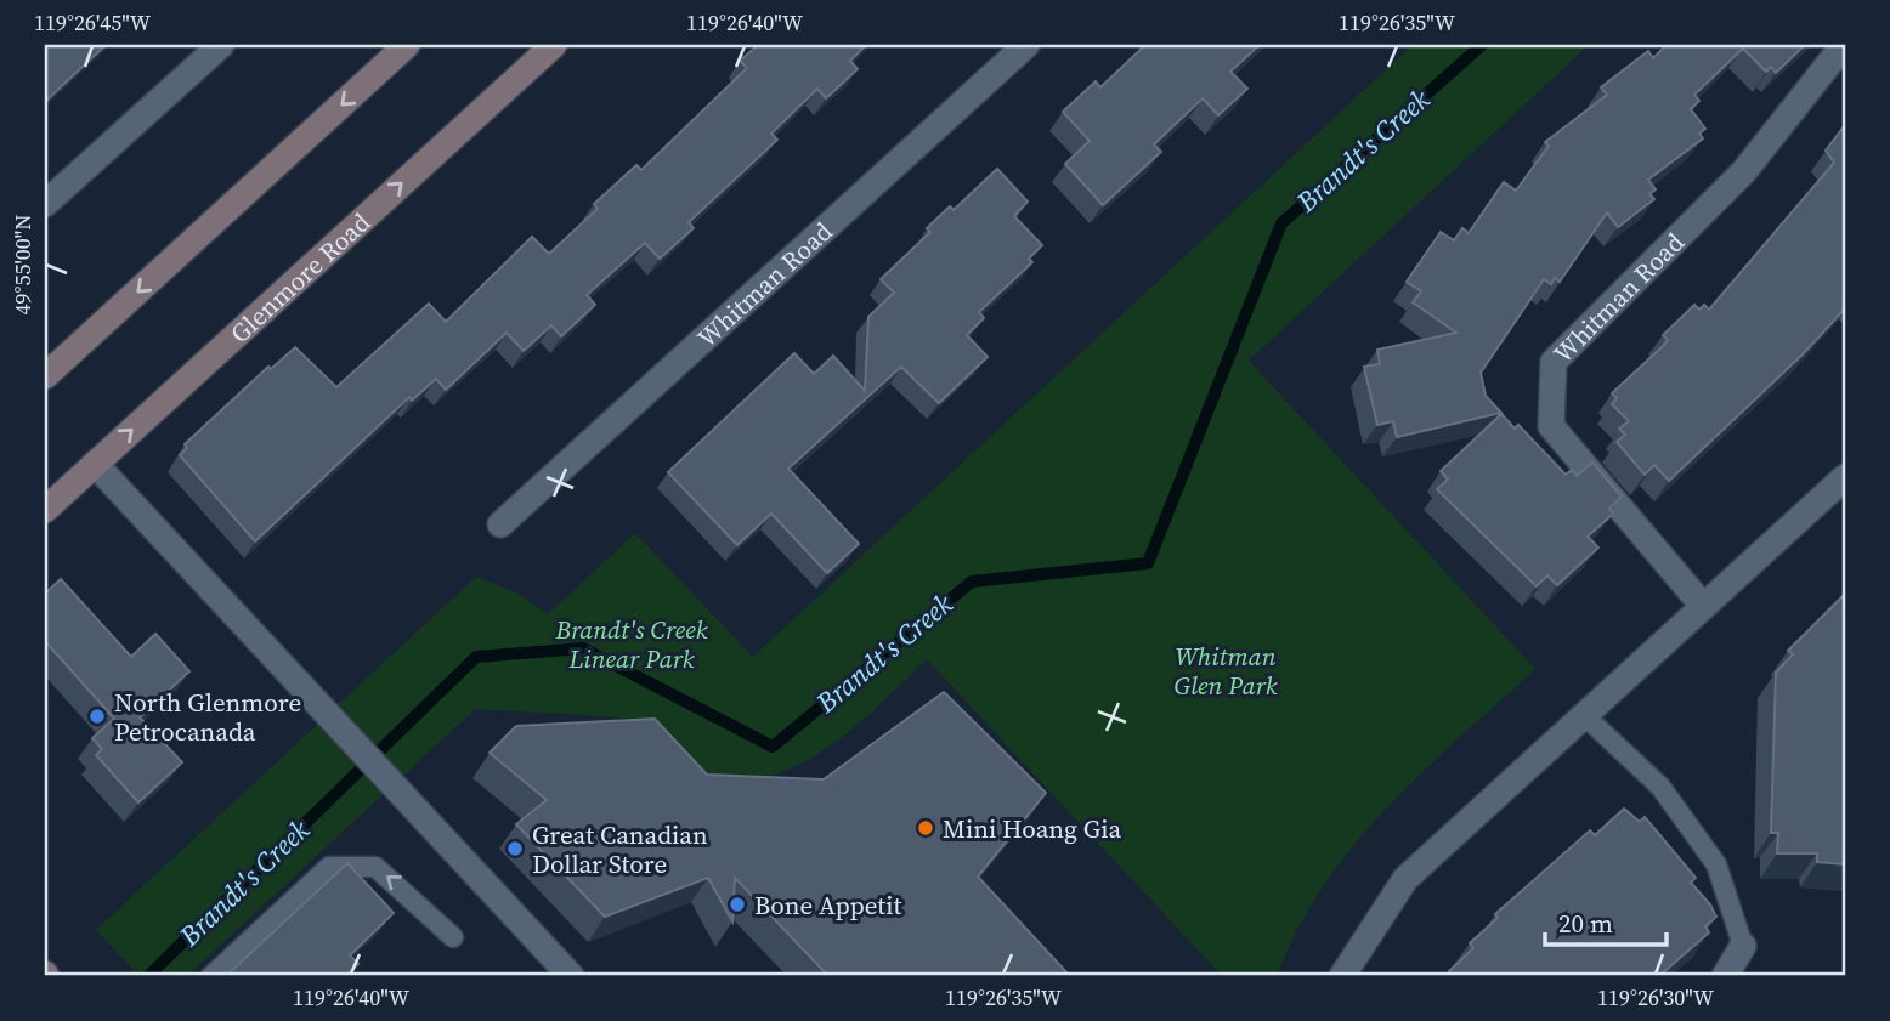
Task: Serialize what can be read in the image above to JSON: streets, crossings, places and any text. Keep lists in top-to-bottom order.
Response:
{
  "streets": {
    "main road": ["Glenmore Road"],
    "street": ["Whitman Road"]
  },
  "water": ["Brandt's Creek"],
  "parks": ["Brandt's Creek Linear Park", "Whitman Glen Park"],
  "places": [
    "North Glenmore Petrocanada",
    "Mini Hoang Gia",
    "Great Canadian Dollar Store",
    "Bone Appetit"
  ],
  "scale_bar": "20 m",
  "coordinates": [
    "119°26'45\"W",
    "119°26'40\"W",
    "119°26'35\"W",
    "49°55'00\"N",
    "119°26'30\"W"
  ]
}
